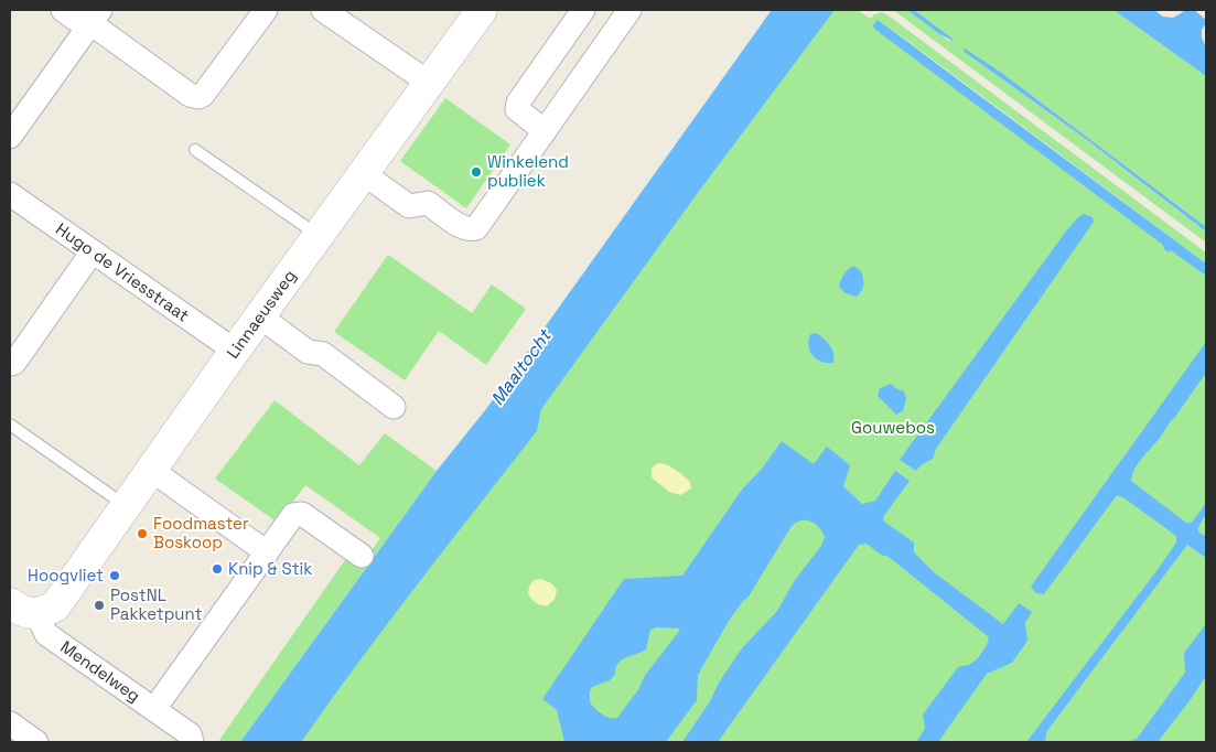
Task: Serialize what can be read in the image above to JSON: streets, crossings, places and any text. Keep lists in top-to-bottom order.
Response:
{
  "streets": {
    "street": ["Hugo de Vriesstraat", "Linnaeusweg", "Mendelweg"]
  },
  "crossings": [
    ["Hugo de Vriesstraat", "Linnaeusweg"],
    ["Linnaeusweg", "Mendelweg"]
  ],
  "water": ["Maaltocht"],
  "parks": ["Gouwebos"],
  "places": [
    "Winkelend publiek",
    "Foodmaster Boskoop",
    "Knip & Stik",
    "Hoogvliet",
    "PostNL Pakketpunt"
  ]
}
